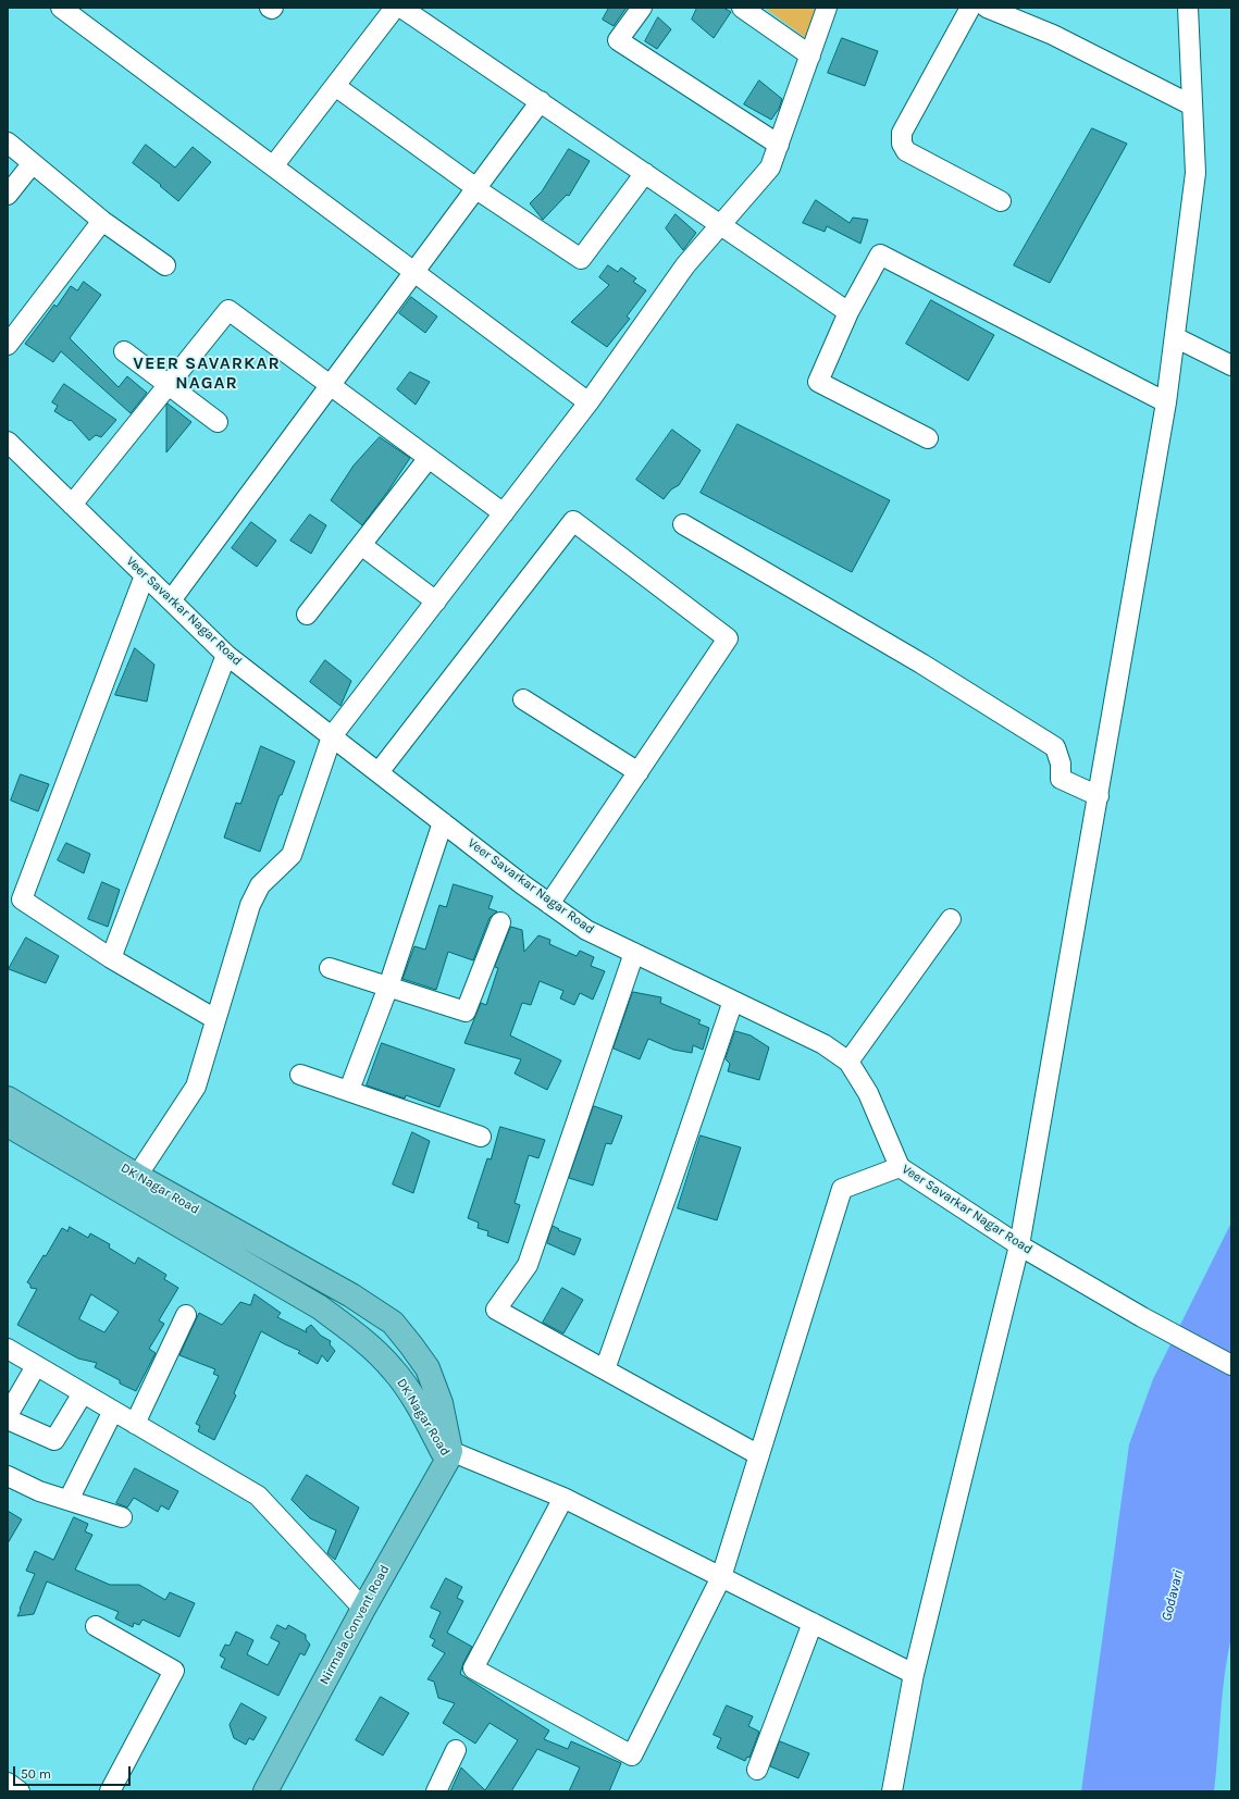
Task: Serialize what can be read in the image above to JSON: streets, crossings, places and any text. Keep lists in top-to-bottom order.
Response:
{
  "streets": {
    "main road": ["DK Nagar Road", "Nirmala Convent Road"],
    "street": ["Veer Savarkar Nagar Road"]
  },
  "crossings": [
    ["DK Nagar Road", "Nirmala Convent Road"]
  ],
  "districts": ["VEER SAVARKAR NAGAR"],
  "water": ["Godavari"],
  "scale_bar": "50 m"
}
